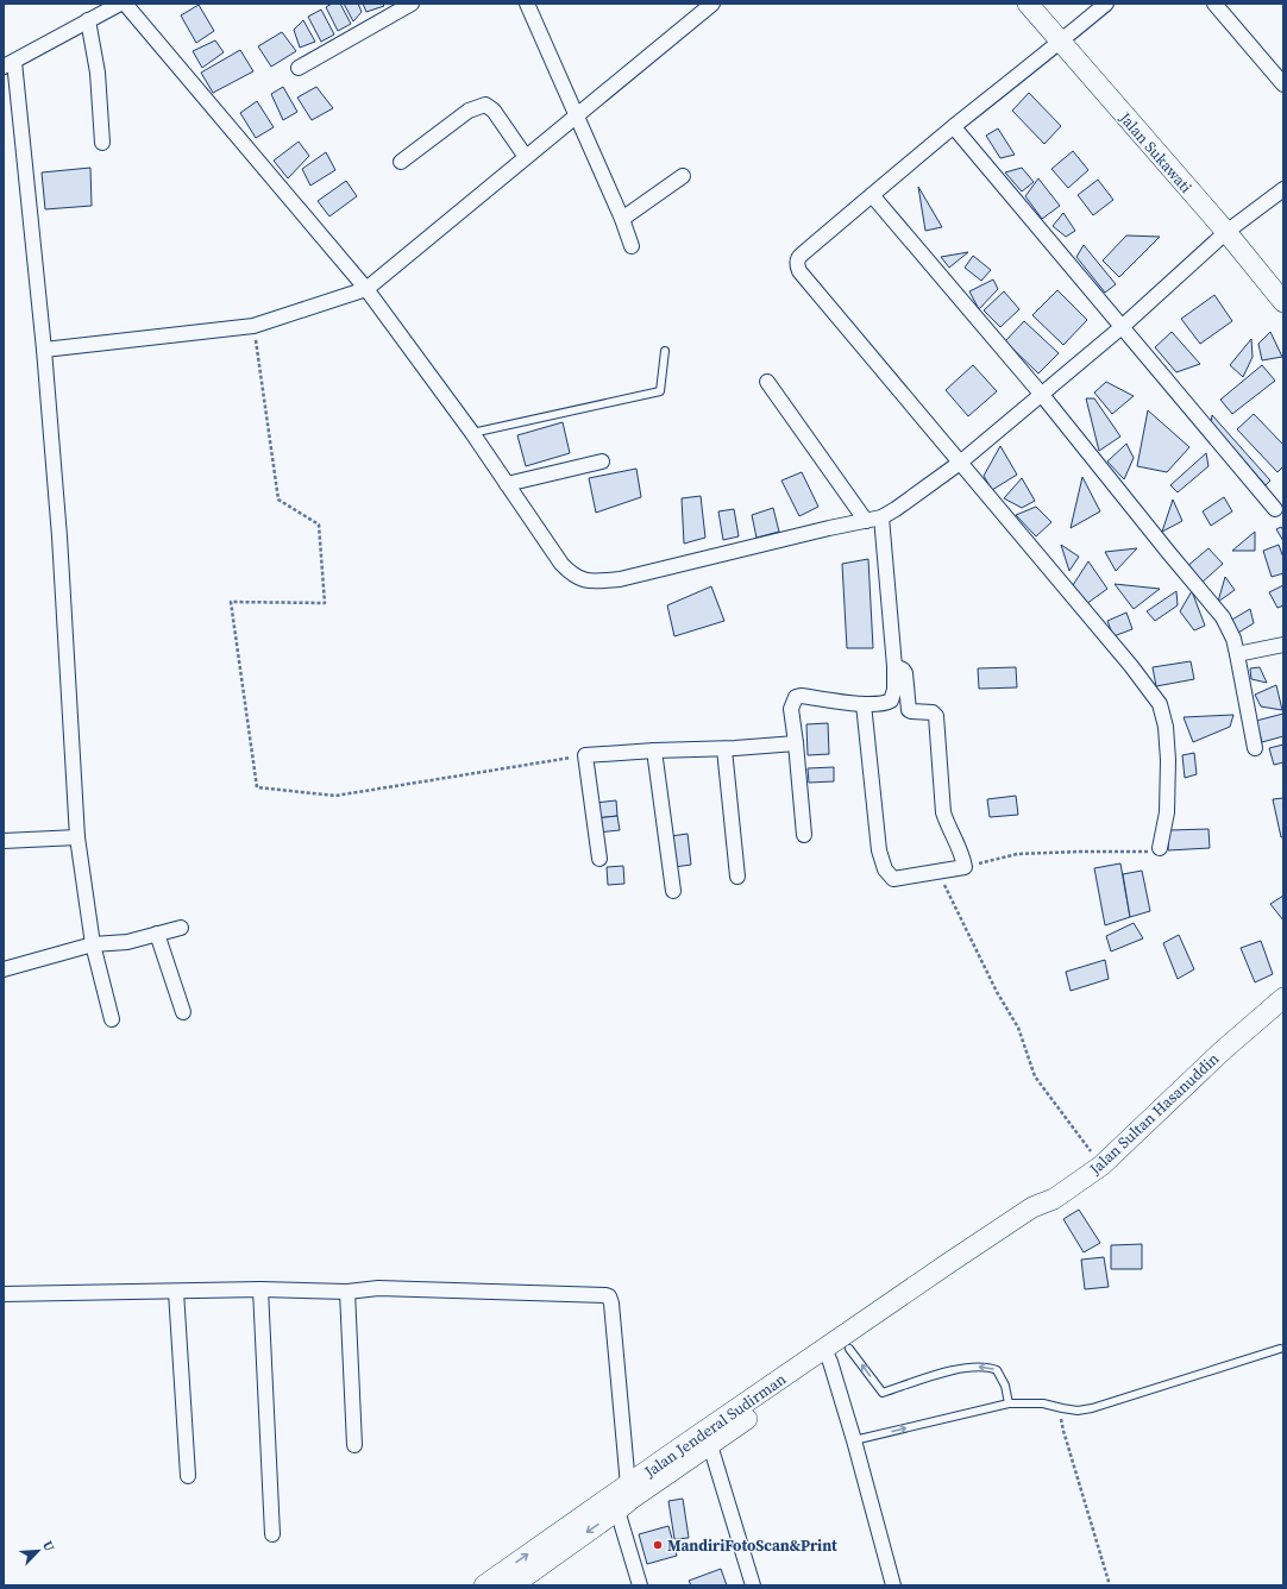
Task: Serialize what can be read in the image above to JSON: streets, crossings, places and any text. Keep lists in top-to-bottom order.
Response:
{
  "streets": {
    "main road": ["Jalan Sukawati", "Jalan Sultan Hasanuddin", "Jalan Jenderal Sudirman"]
  },
  "crossings": [
    ["Jalan Sultan Hasanuddin", "Jalan Jenderal Sudirman"]
  ],
  "places": ["MandiriFotoScan&Print"],
  "north": "top right"
}
